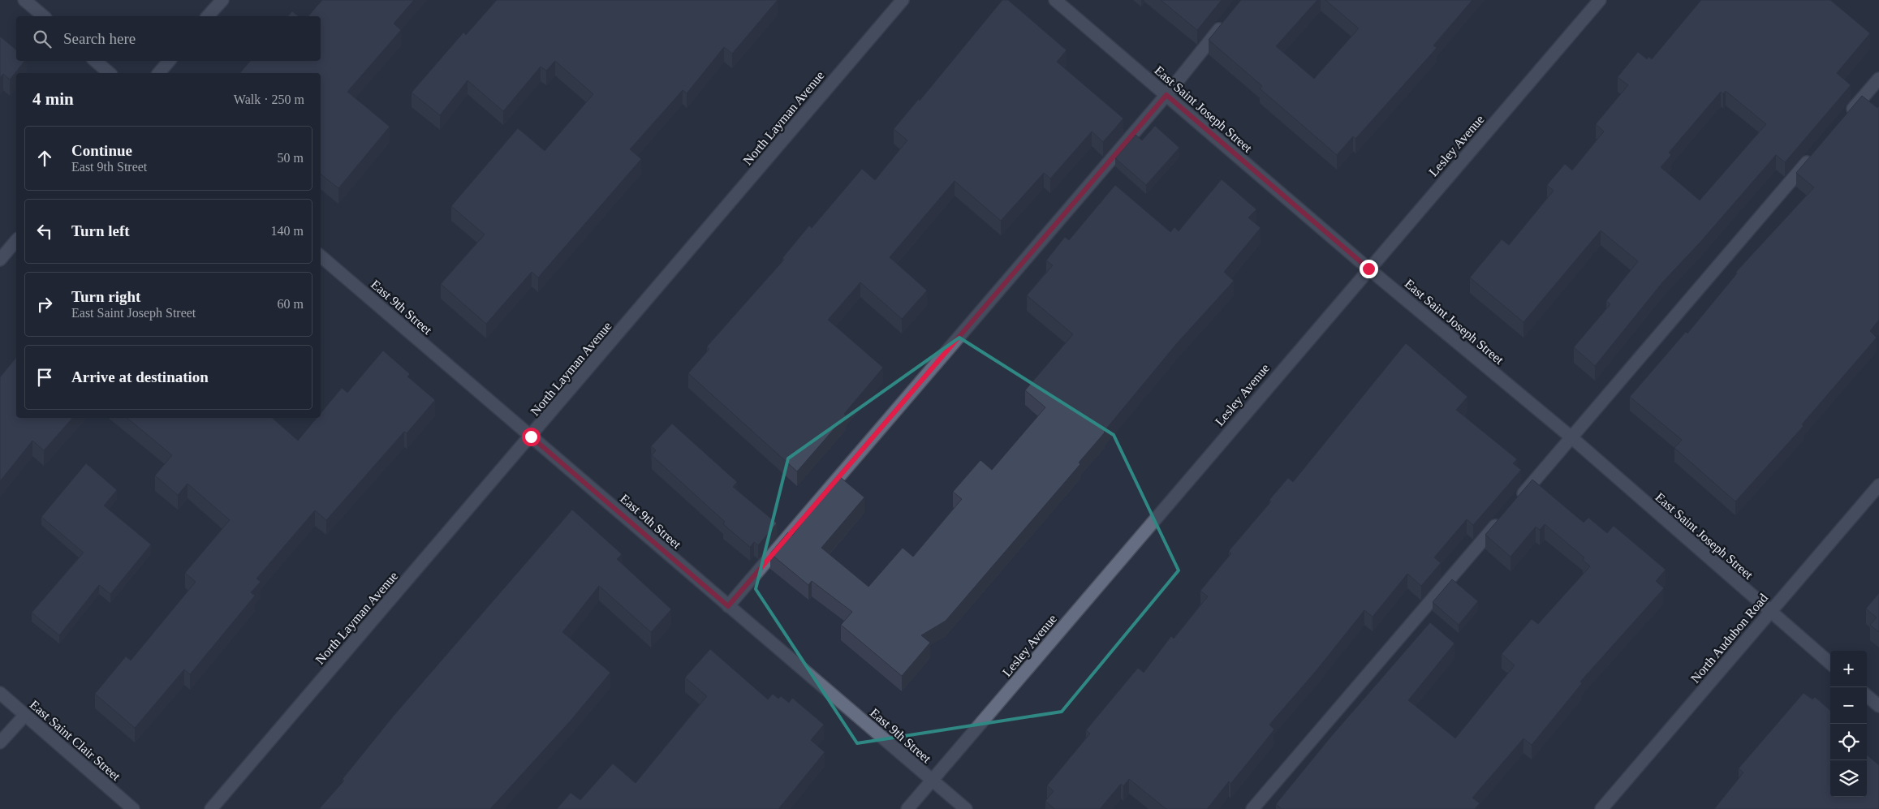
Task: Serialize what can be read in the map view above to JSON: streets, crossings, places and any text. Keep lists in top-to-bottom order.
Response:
{
  "streets": {
    "street": [
      "East Saint Joseph Street",
      "North Layman Avenue",
      "Lesley Avenue",
      "East 9th Street",
      "North Audubon Road",
      "East Saint Clair Street"
    ]
  },
  "crossings": [
    ["East Saint Joseph Street", "Lesley Avenue"],
    ["East Saint Joseph Street", "North Audubon Road"],
    ["North Layman Avenue", "East 9th Street"],
    ["Lesley Avenue", "East 9th Street"]
  ],
  "page": {
    "search": "Search here",
    "heading": ["4 min", "Walk · 250 m"],
    "list": [
      ["Continue", "East 9th Street", "50 m"],
      ["Turn left", "140 m"],
      ["Turn right", "East Saint Joseph Street", "60 m"],
      "Arrive at destination"
    ],
    "map_buttons": ["+", "−"]
  }
}
